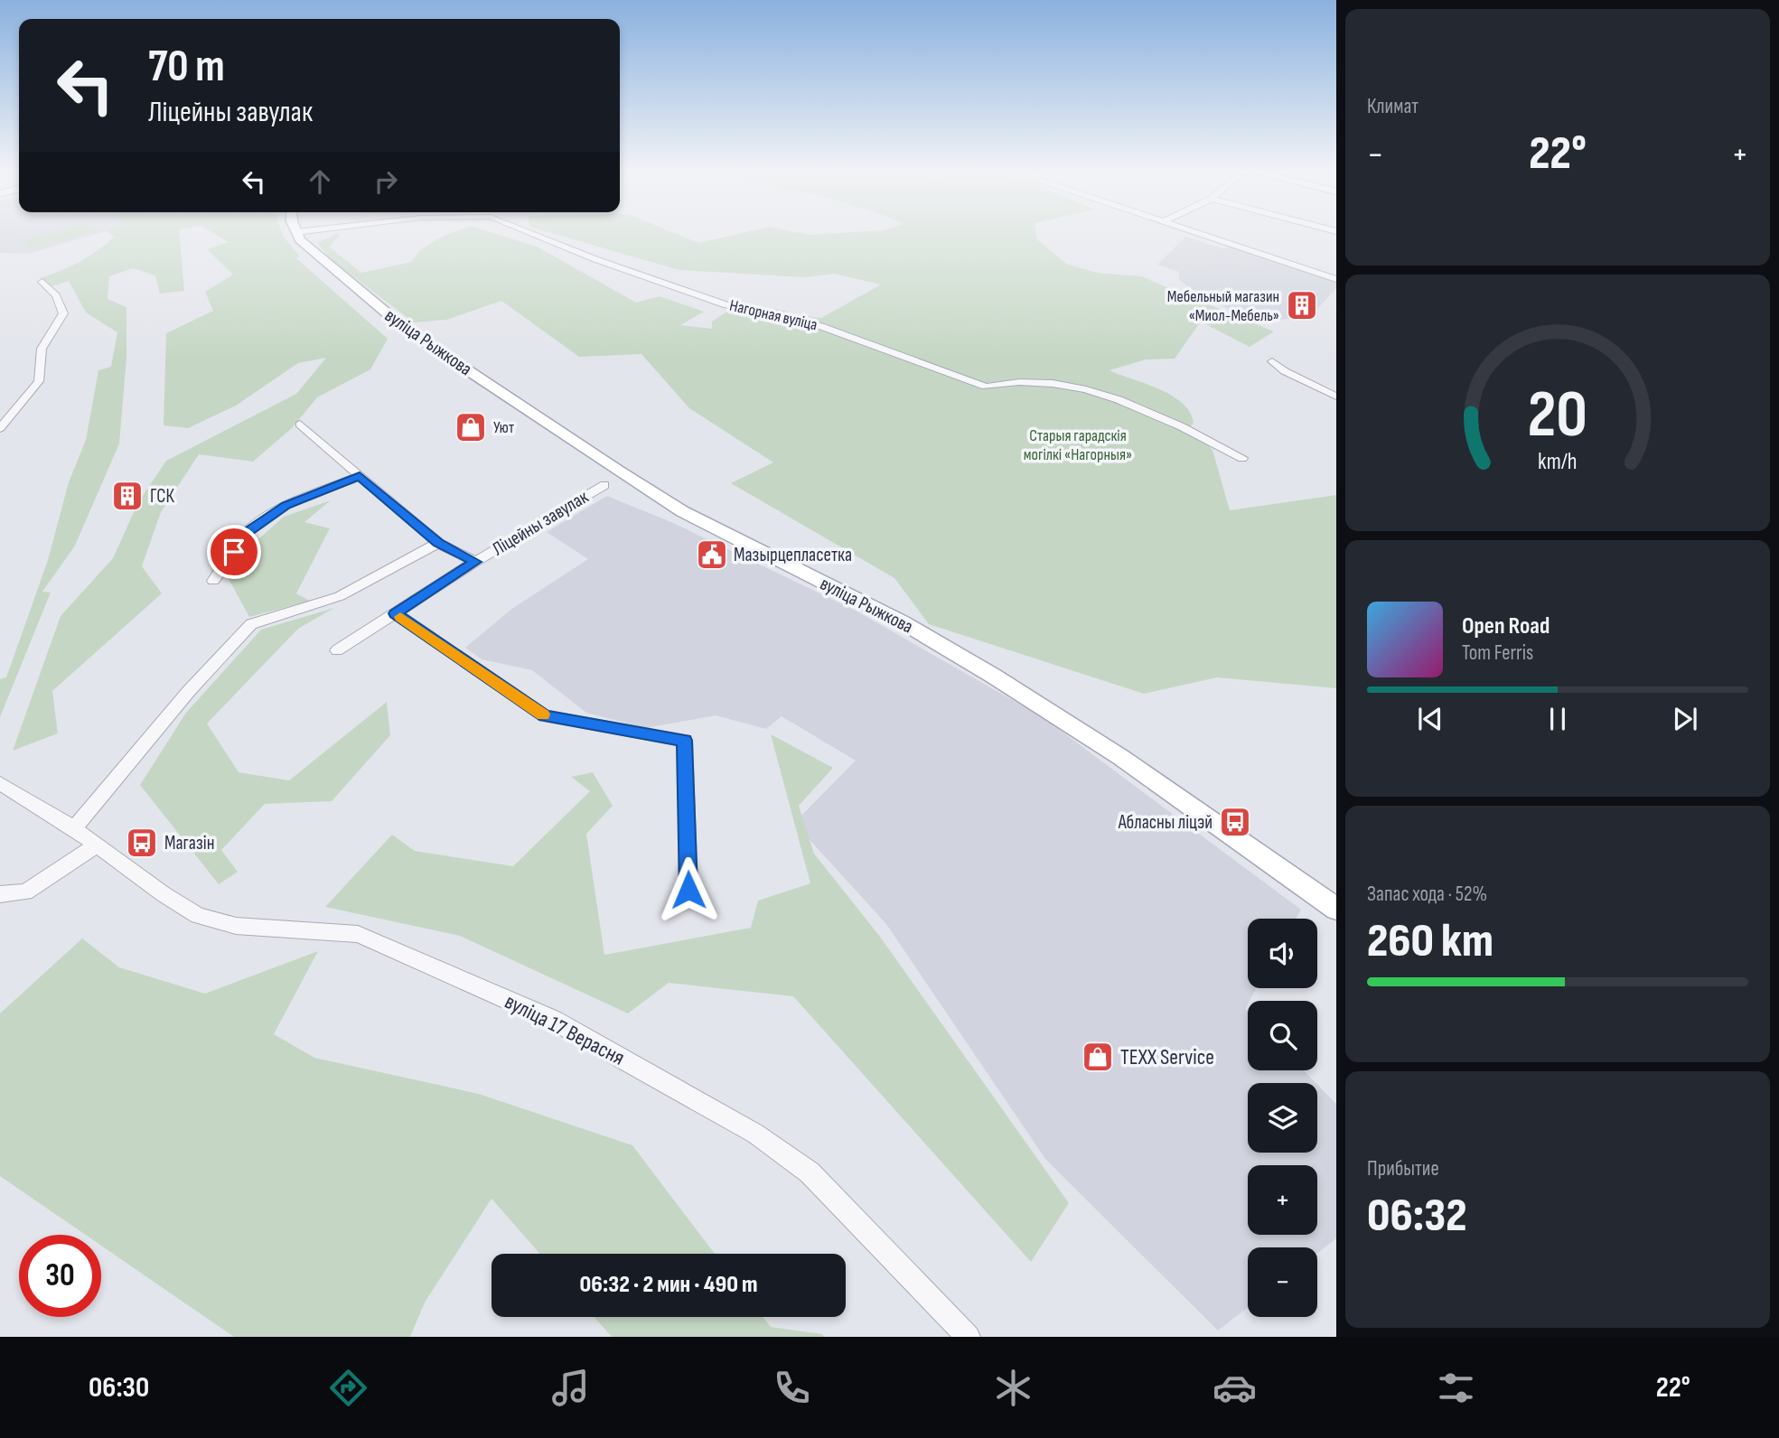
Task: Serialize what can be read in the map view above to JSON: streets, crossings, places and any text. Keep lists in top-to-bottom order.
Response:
{
  "streets": {
    "main road": ["вуліца Рыжкова"],
    "street": ["Нагорная вуліца", "Ліцейны завулак", "вуліца 17 Верасня"]
  },
  "parks": ["Старыя гарадскія могілкі «Нагорныя»"],
  "places": {
    "building": ["Мебельный магазин «Миол-Мебель»", "ГСК"],
    "shop": ["Уют", "TEXX Service"],
    "public building": ["Мазырцепласетка"],
    "bus stop": ["Абласны ліцэй", "Магазін"]
  },
  "page": {
    "tile": [
      "Климат",
      ["Запас хода · 52%", "260 km"],
      ["Прибытие", "06:32"]
    ],
    "turn": ["70 m", "Ліцейны завулак"],
    "heat": ["−", "22°", "+"],
    "song": ["Open Road", "Tom Ferris"],
    "map_buttons": ["+", "−"],
    "limit": "30",
    "trip": "06:32 · 2 мин · 490 m",
    "tabs": ["06:30", "22°"],
    "gauge": ["20", "km/h"]
  }
}
